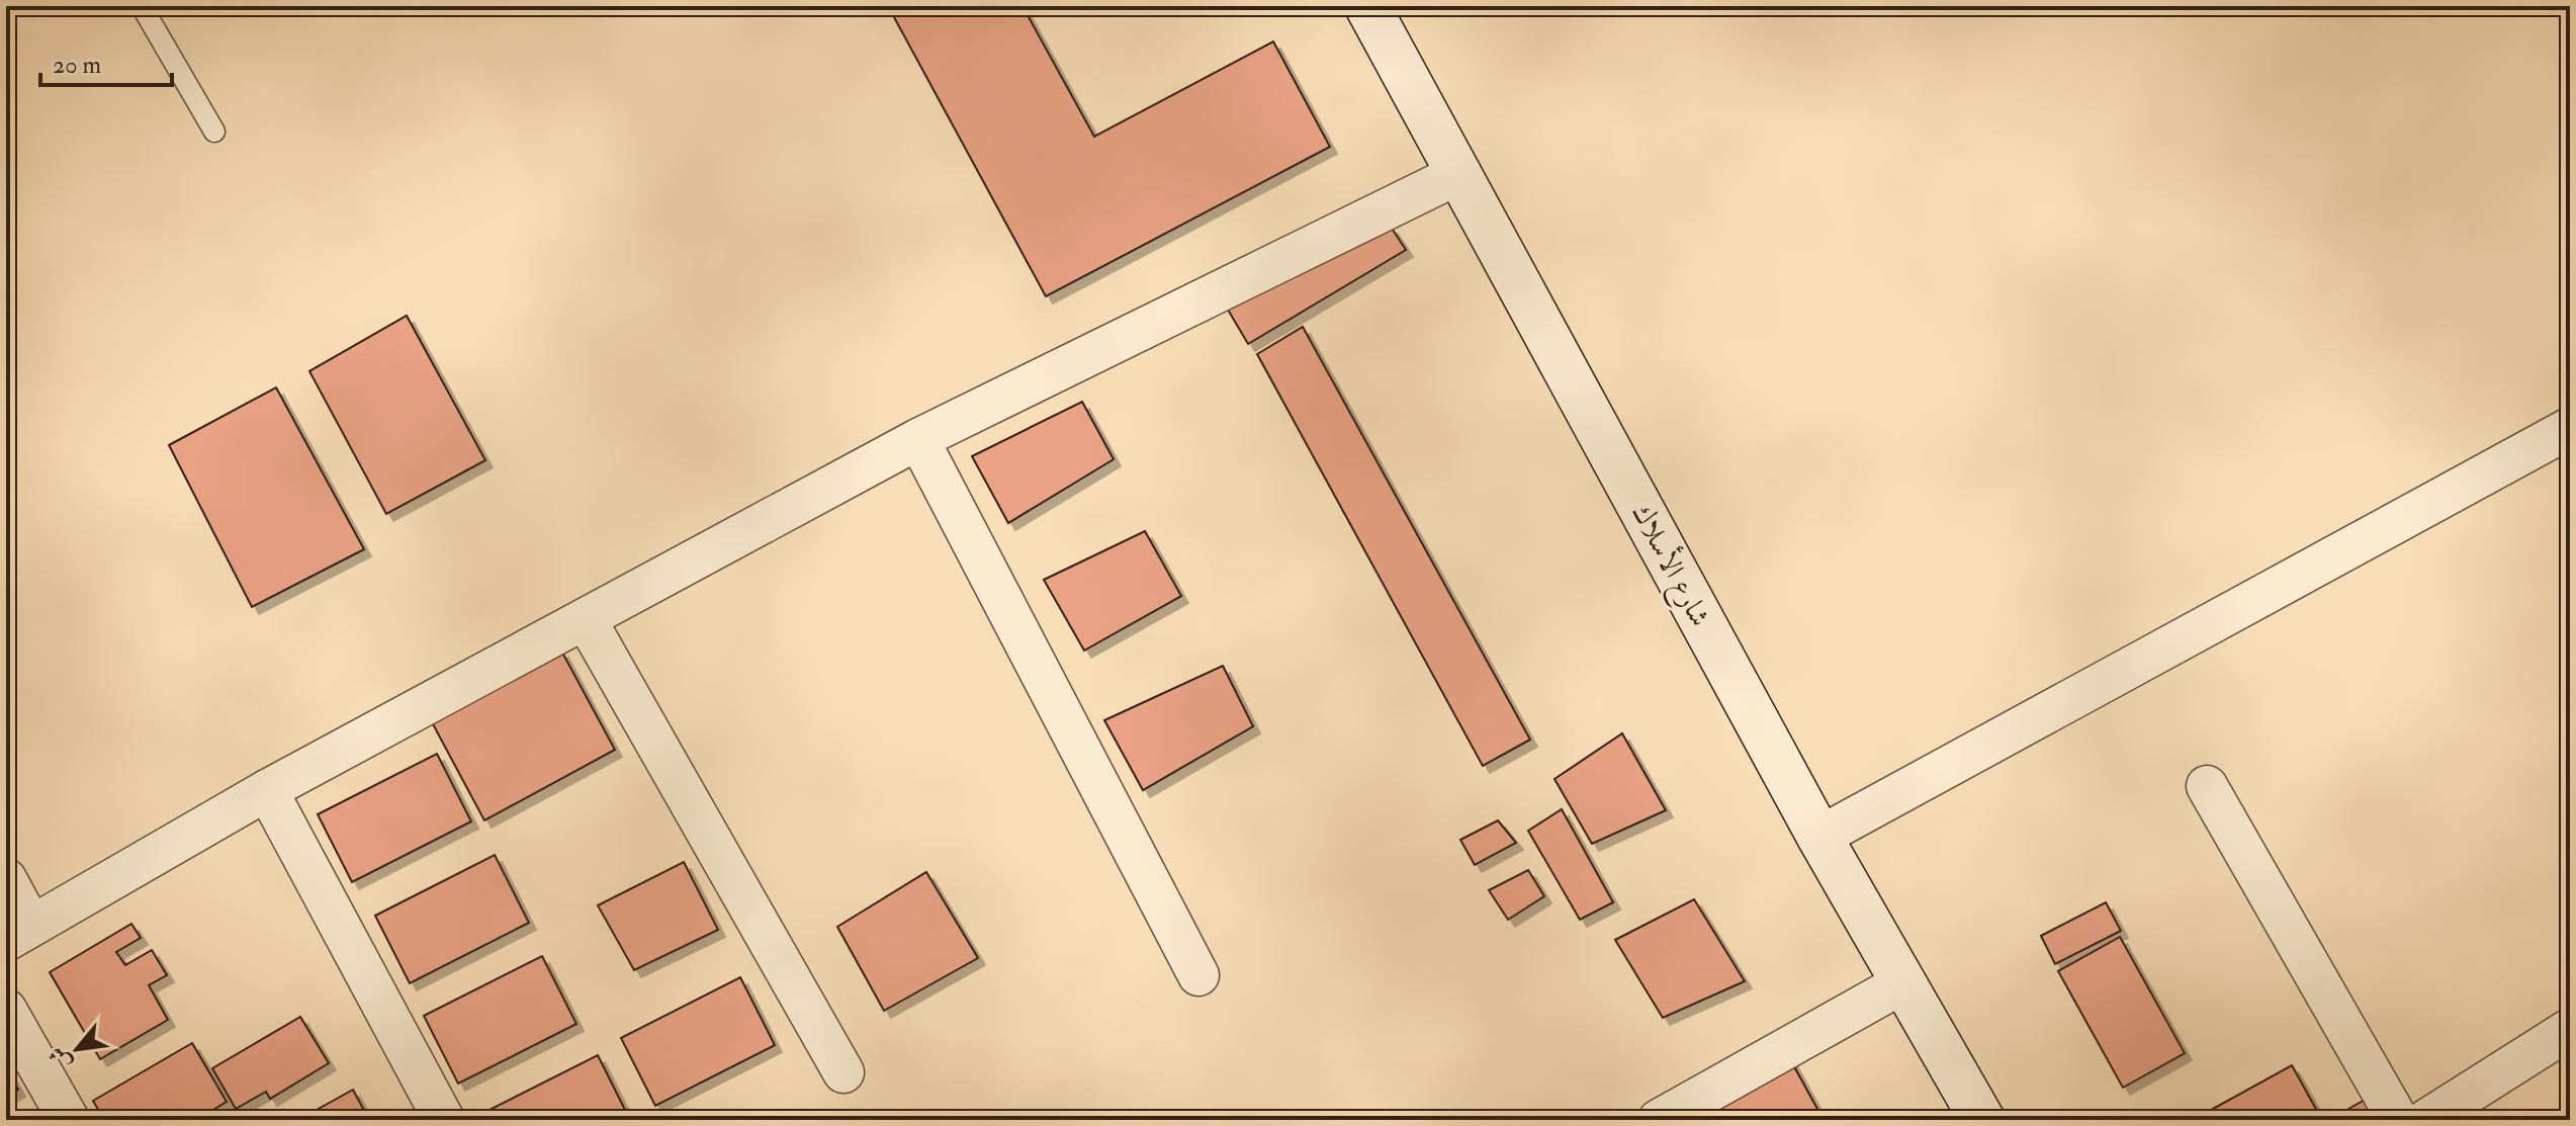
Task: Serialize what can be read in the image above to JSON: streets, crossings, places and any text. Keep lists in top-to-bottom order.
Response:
{
  "streets": {
    "street": ["شارع الأسلاك"]
  },
  "scale_bar": "20 m",
  "north": "bottom left"
}
